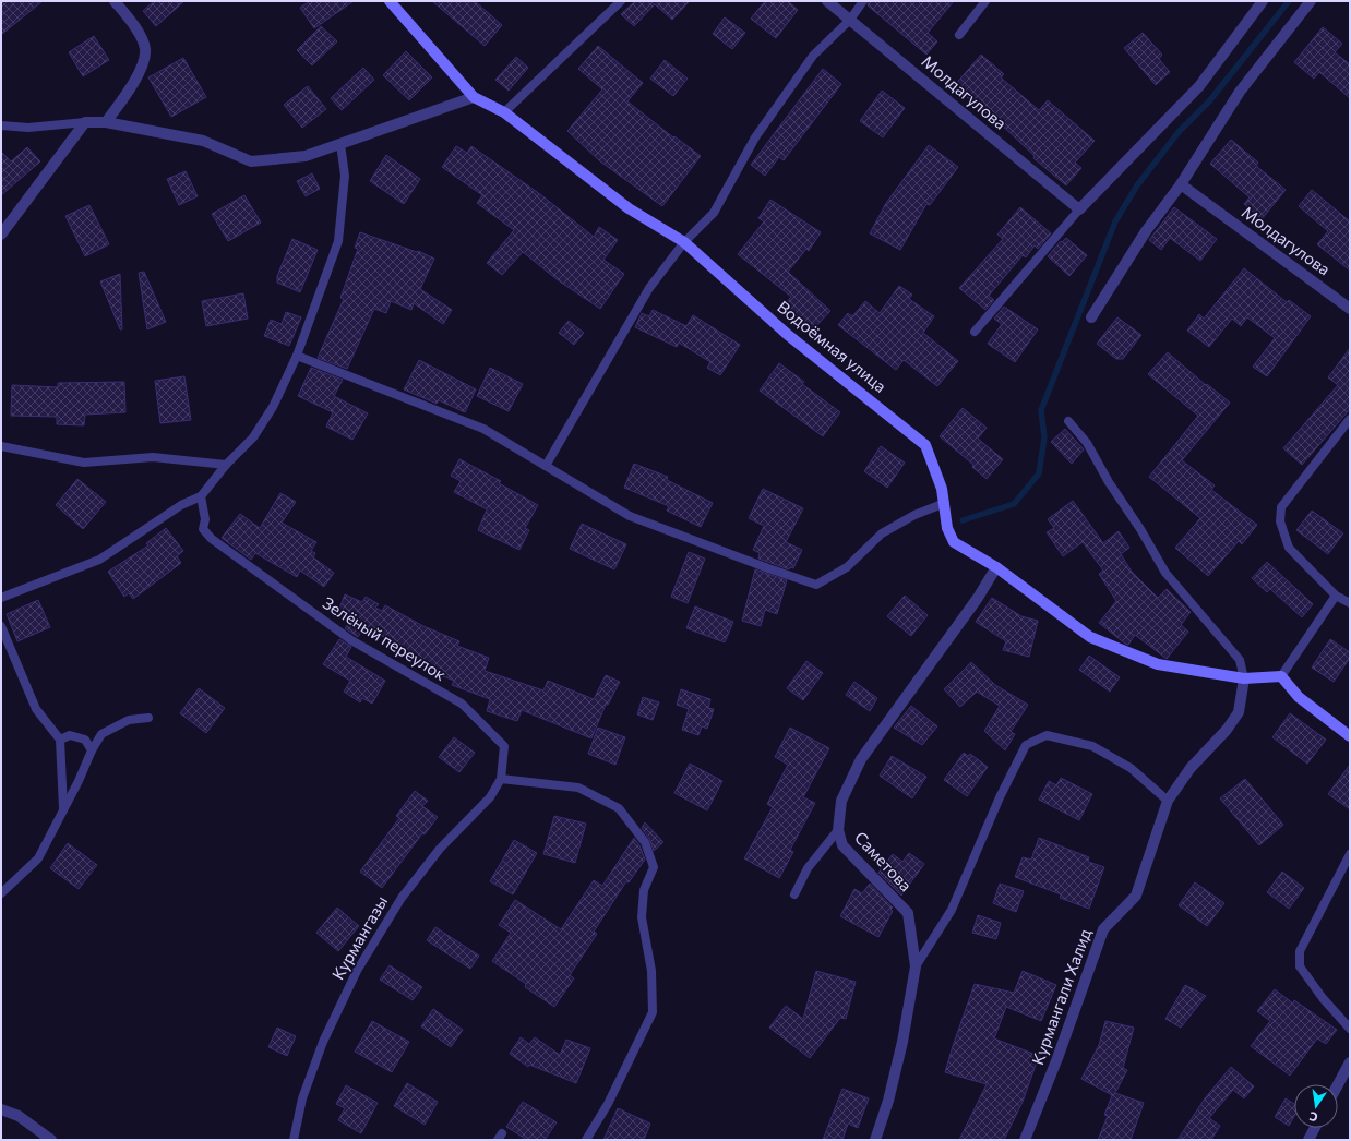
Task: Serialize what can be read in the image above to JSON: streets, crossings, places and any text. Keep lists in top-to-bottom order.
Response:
{
  "streets": {
    "street": [
      "Молдагулова",
      "Водоёмная улица",
      "Саметова",
      "Курмангали Халид"
    ],
    "lane": ["Зелёный переулок", "Курмангазы"]
  },
  "crossings": [
    ["Водоёмная улица", "Саметова"],
    ["Водоёмная улица", "Курмангали Халид"],
    ["Зелёный переулок", "Курмангазы"]
  ],
  "north": "bottom"
}
